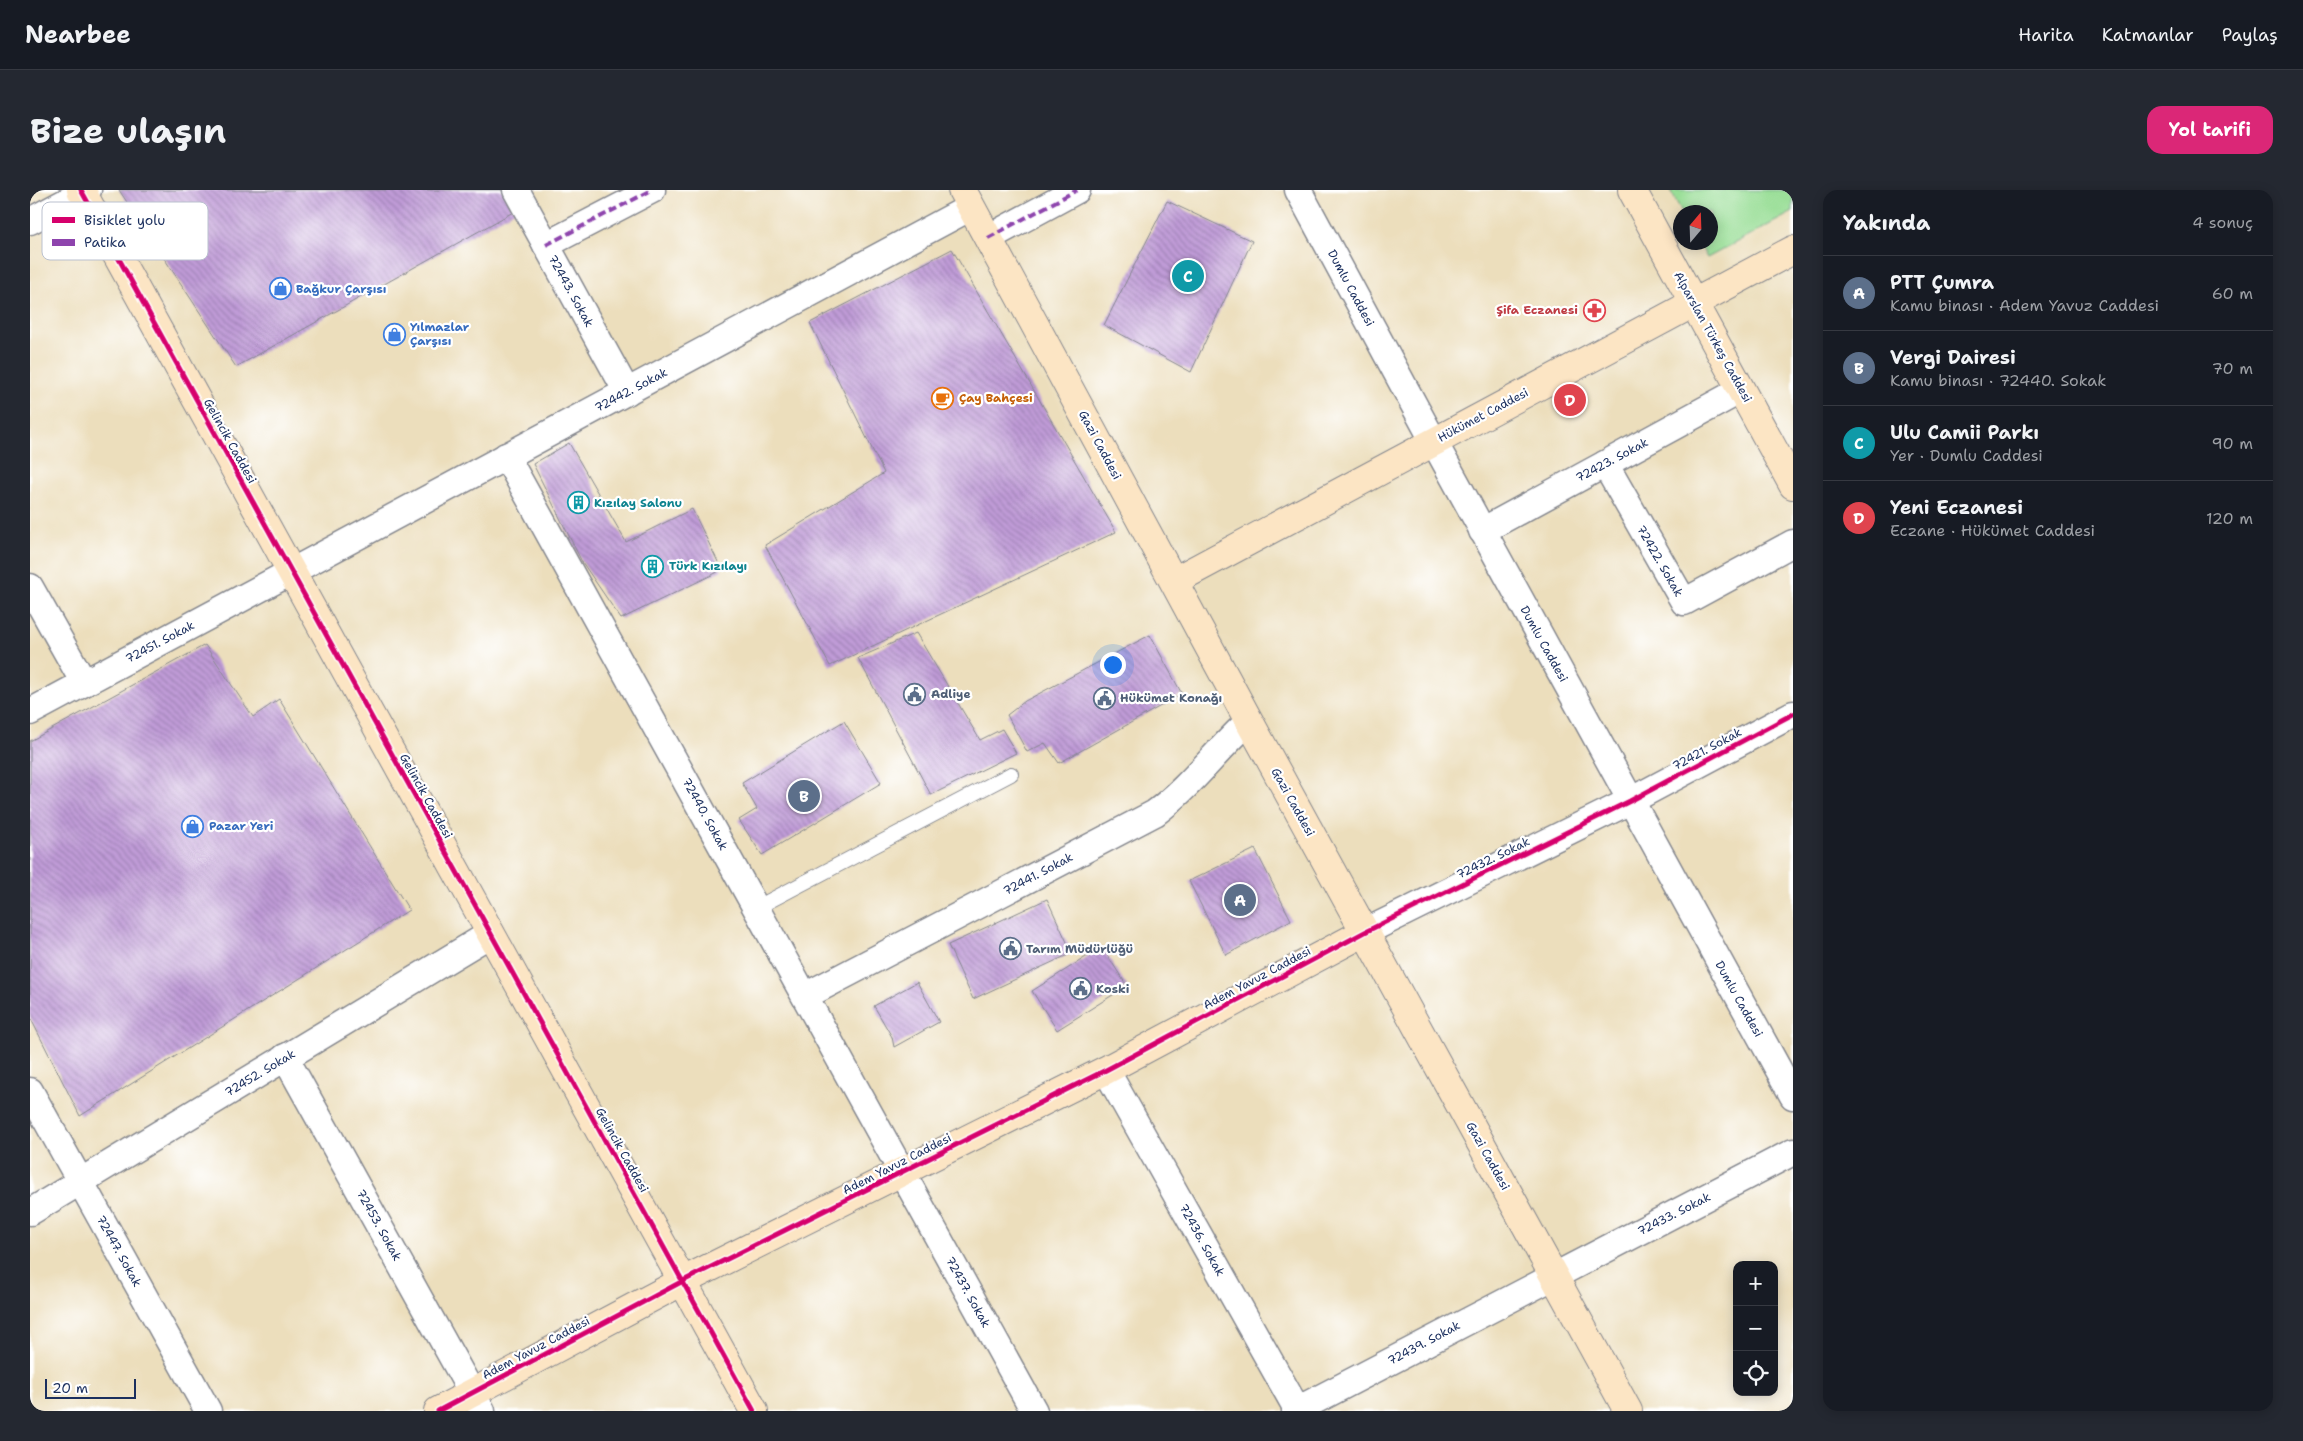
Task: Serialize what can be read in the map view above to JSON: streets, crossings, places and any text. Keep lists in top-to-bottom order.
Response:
{
  "streets": {
    "street": [
      "Dumlu Caddesi",
      "72443. Sokak",
      "Alparslan Türkeş Caddesi",
      "72442. Sokak",
      "Hükümet Caddesi",
      "Gelincik Caddesi",
      "Gazi Caddesi",
      "72423. Sokak",
      "72422. Sokak",
      "72451. Sokak",
      "72421. Sokak",
      "72440. Sokak",
      "72432. Sokak",
      "72441. Sokak",
      "Adem Yavuz Caddesi",
      "72452. Sokak",
      "72433. Sokak",
      "72453. Sokak",
      "72436. Sokak",
      "72447. Sokak",
      "72437. Sokak",
      "72439. Sokak"
    ]
  },
  "crossings": [
    ["Dumlu Caddesi", "Hükümet Caddesi"],
    ["Dumlu Caddesi", "72423. Sokak"],
    ["Dumlu Caddesi", "72421. Sokak"],
    ["Dumlu Caddesi", "72432. Sokak"],
    ["72443. Sokak", "72442. Sokak"],
    ["Alparslan Türkeş Caddesi", "Hükümet Caddesi"],
    ["Alparslan Türkeş Caddesi", "72423. Sokak"],
    ["72442. Sokak", "Gelincik Caddesi"],
    ["72442. Sokak", "Gazi Caddesi"],
    ["72442. Sokak", "72451. Sokak"],
    ["72442. Sokak", "72440. Sokak"],
    ["Hükümet Caddesi", "Gazi Caddesi"],
    ["Gelincik Caddesi", "72451. Sokak"],
    ["Gelincik Caddesi", "Adem Yavuz Caddesi"],
    ["Gelincik Caddesi", "72452. Sokak"],
    ["Gazi Caddesi", "72432. Sokak"],
    ["Gazi Caddesi", "72441. Sokak"],
    ["Gazi Caddesi", "Adem Yavuz Caddesi"],
    ["Gazi Caddesi", "72433. Sokak"],
    ["Gazi Caddesi", "72439. Sokak"],
    ["72423. Sokak", "72422. Sokak"],
    ["72421. Sokak", "72432. Sokak"],
    ["72440. Sokak", "72441. Sokak"],
    ["72440. Sokak", "Adem Yavuz Caddesi"],
    ["72440. Sokak", "72437. Sokak"],
    ["72432. Sokak", "Adem Yavuz Caddesi"],
    ["Adem Yavuz Caddesi", "72453. Sokak"],
    ["Adem Yavuz Caddesi", "72436. Sokak"],
    ["Adem Yavuz Caddesi", "72437. Sokak"],
    ["72452. Sokak", "72453. Sokak"],
    ["72452. Sokak", "72447. Sokak"],
    ["72433. Sokak", "72439. Sokak"],
    ["72436. Sokak", "72439. Sokak"]
  ],
  "places": {
    "shop": ["Bağkur Çarşısı", "Yılmazlar Çarşısı", "Pazar Yeri"],
    "pharmacy": ["Şifa Eczanesi"],
    "cafe": ["Çay Bahçesi"],
    "building": ["Kızılay Salonu", "Türk Kızılayı"],
    "public building": [
      "Adliye",
      "Hükümet Konağı",
      "Tarım Müdürlüğü",
      "Koski"
    ]
  },
  "legend": ["Bisiklet yolu", "Patika"],
  "scale_bar": "20 m",
  "north": "top",
  "page": {
    "header": "Nearbee",
    "nav": ["Harita", "Katmanlar", "Paylaş"],
    "buttons": "Yol tarifi",
    "title": "Bize ulaşın",
    "heading": ["Yakında", "4 sonuç"],
    "list": [
      {
        "mark": "A",
        "name": "PTT Çumra",
        "note": "Kamu binası · Adem Yavuz Caddesi",
        "value": "60 m"
      },
      {
        "mark": "B",
        "name": "Vergi Dairesi",
        "note": "Kamu binası · 72440. Sokak",
        "value": "70 m"
      },
      {
        "mark": "C",
        "name": "Ulu Camii Parkı",
        "note": "Yer · Dumlu Caddesi",
        "value": "90 m"
      },
      {
        "mark": "D",
        "name": "Yeni Eczanesi",
        "note": "Eczane · Hükümet Caddesi",
        "value": "120 m"
      }
    ],
    "pins": [
      "C",
      "D",
      "B",
      "A"
    ],
    "map_buttons": ["+", "−"],
    "scale": "20 m"
  }
}
